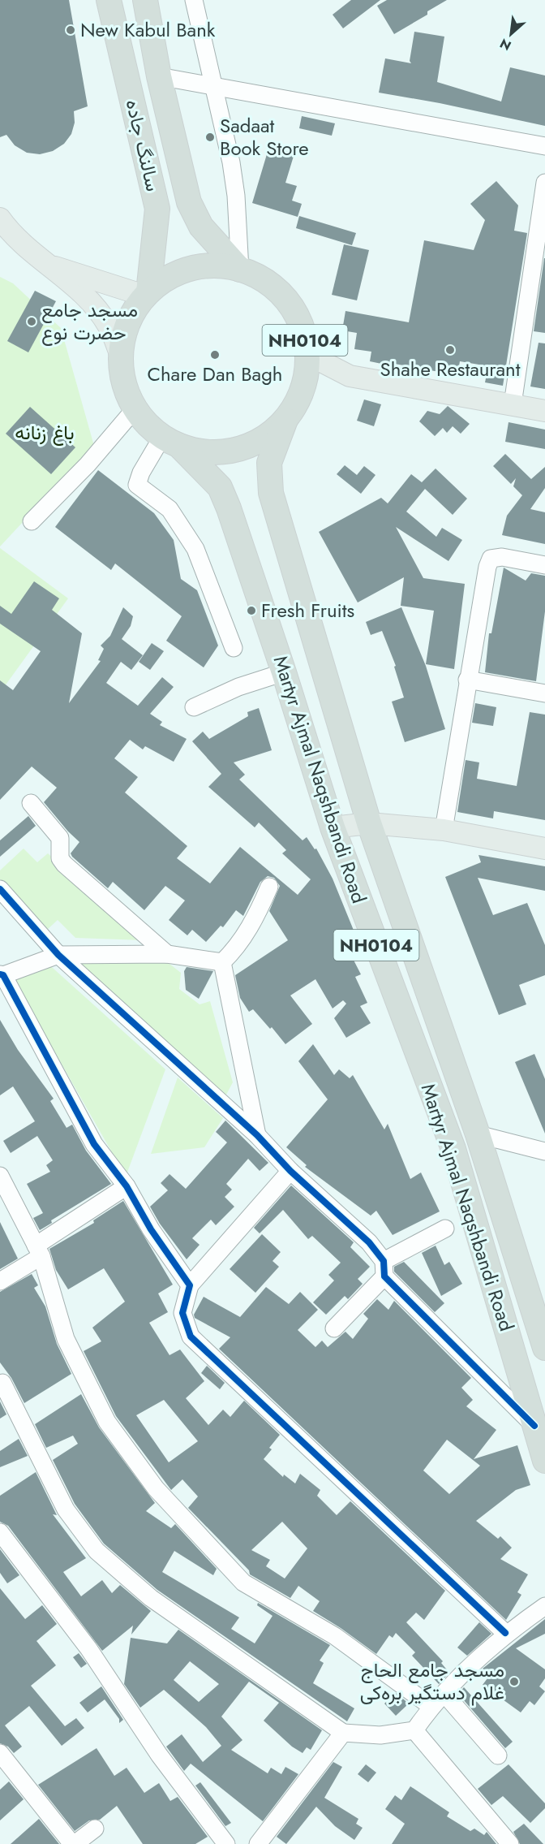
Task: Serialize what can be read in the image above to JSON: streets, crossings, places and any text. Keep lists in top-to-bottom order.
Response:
{
  "streets": {
    "highway": ["سالنگ جاده", "NH0104", "Martyr Ajmal Naqshbandi Road"]
  },
  "crossings": [
    ["سالنگ جاده", "NH0104"],
    ["NH0104", "Martyr Ajmal Naqshbandi Road"]
  ],
  "parks": ["باغ زنانه"],
  "places": [
    "New Kabul Bank",
    "Sadaat Book Store",
    "مسجد جامع حضرت نوع",
    "Shahe Restaurant",
    "Chare Dan Bagh",
    "Fresh Fruits",
    "مسجد جامع الحاج غلام دستگیر بره‌کی"
  ],
  "north": "bottom left"
}
